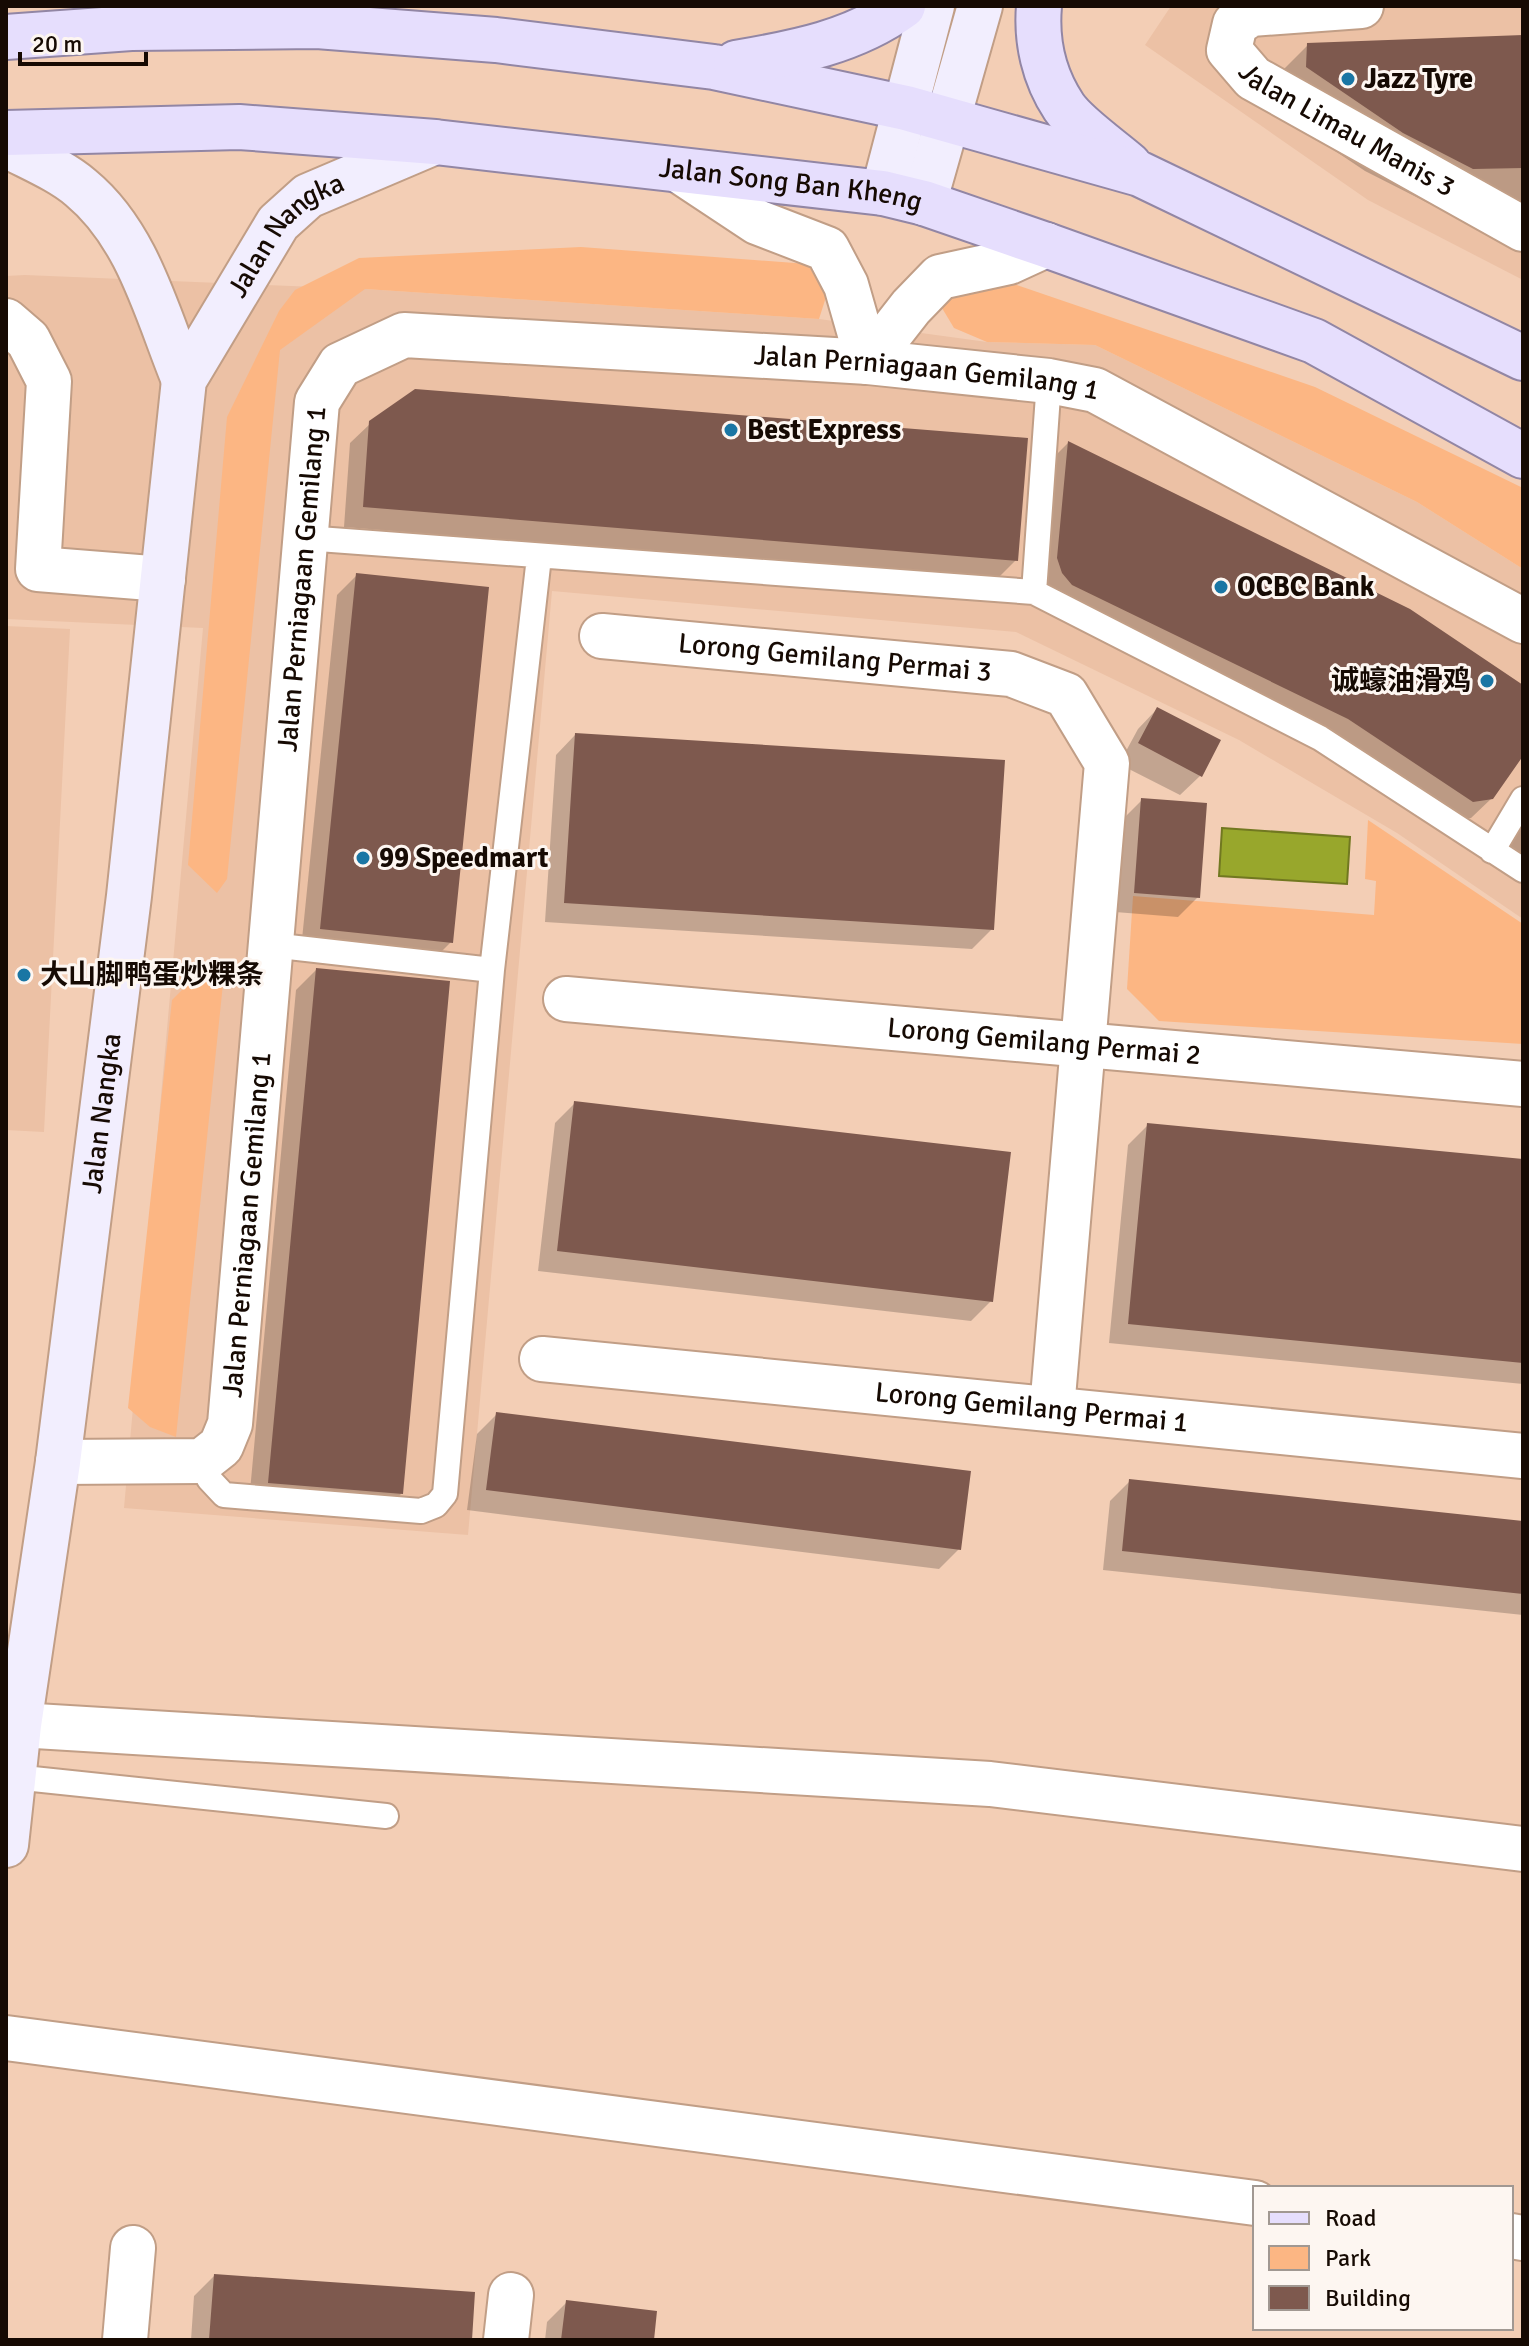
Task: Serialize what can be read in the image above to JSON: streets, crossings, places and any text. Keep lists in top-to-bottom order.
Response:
{
  "streets": {
    "main road": ["Jalan Song Ban Kheng"],
    "street": [
      "Jalan Limau Manis 3",
      "Jalan Nangka",
      "Jalan Perniagaan Gemilang 1",
      "Lorong Gemilang Permai 3",
      "Lorong Gemilang Permai 2",
      "Lorong Gemilang Permai 1"
    ]
  },
  "crossings": [
    ["Jalan Song Ban Kheng", "Jalan Nangka"],
    ["Lorong Gemilang Permai 3", "Lorong Gemilang Permai 2"]
  ],
  "places": [
    "Jazz Tyre",
    "Best Express",
    "OCBC Bank",
    "诚蠔油滑鸡",
    "99 Speedmart",
    "大山脚鸭蛋炒粿条"
  ],
  "legend": ["Road", "Park", "Building"],
  "scale_bar": "20 m"
}
